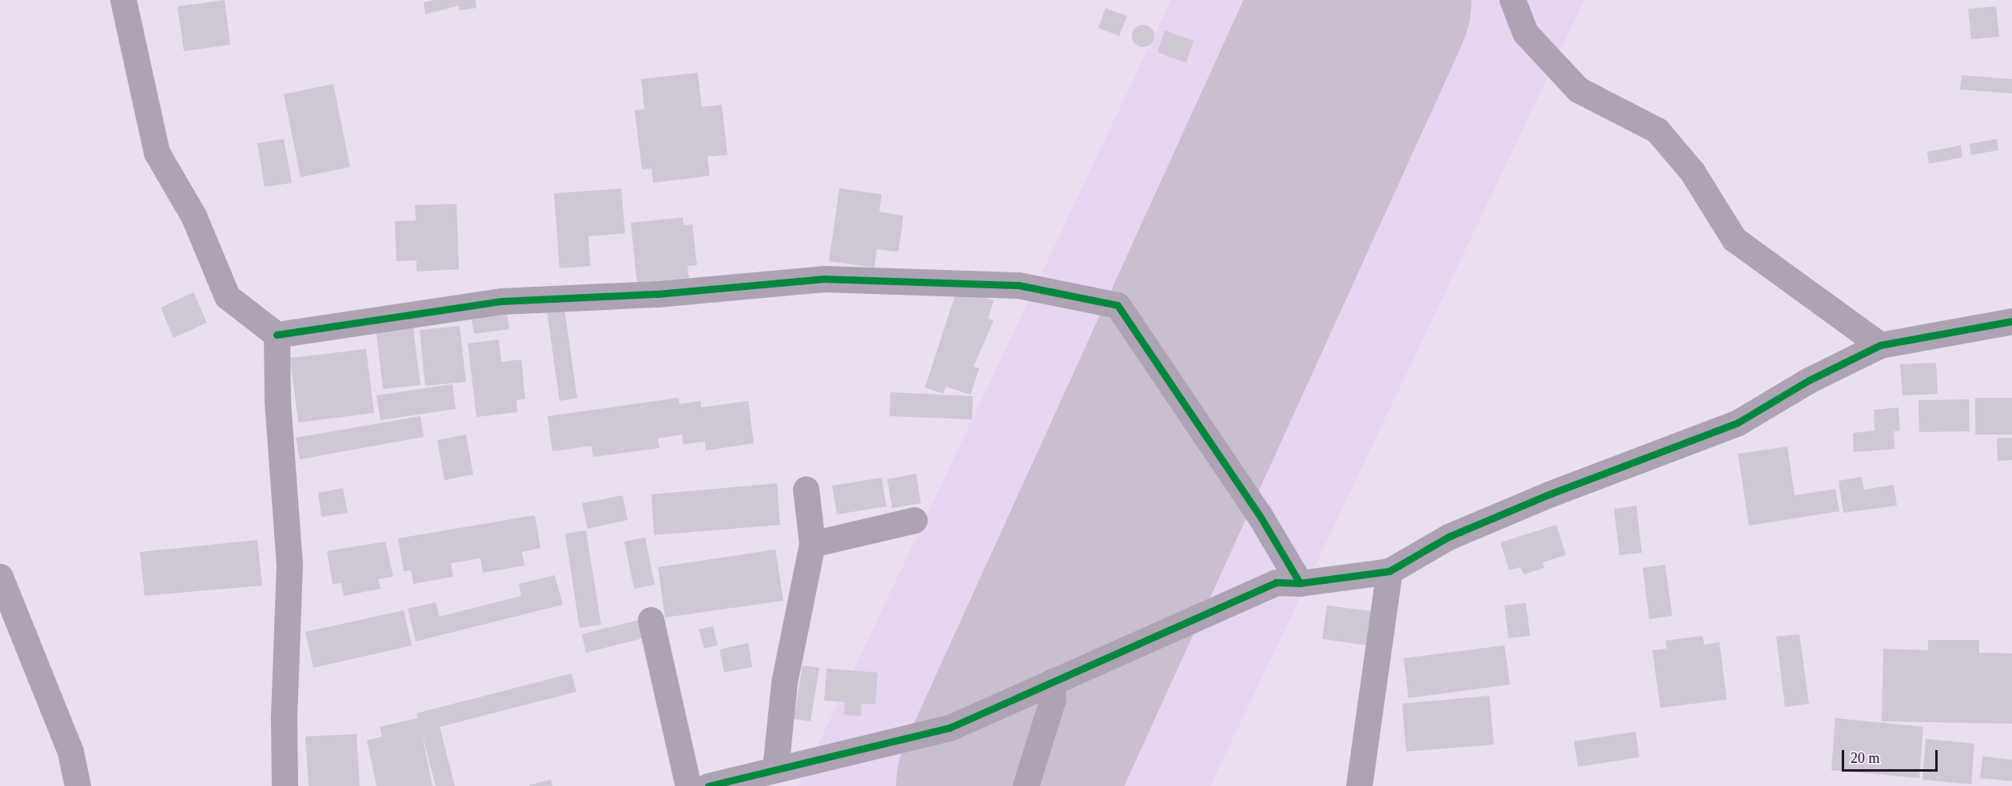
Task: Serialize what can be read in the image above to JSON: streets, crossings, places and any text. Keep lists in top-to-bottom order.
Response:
{
  "scale_bar": "20 m"
}
